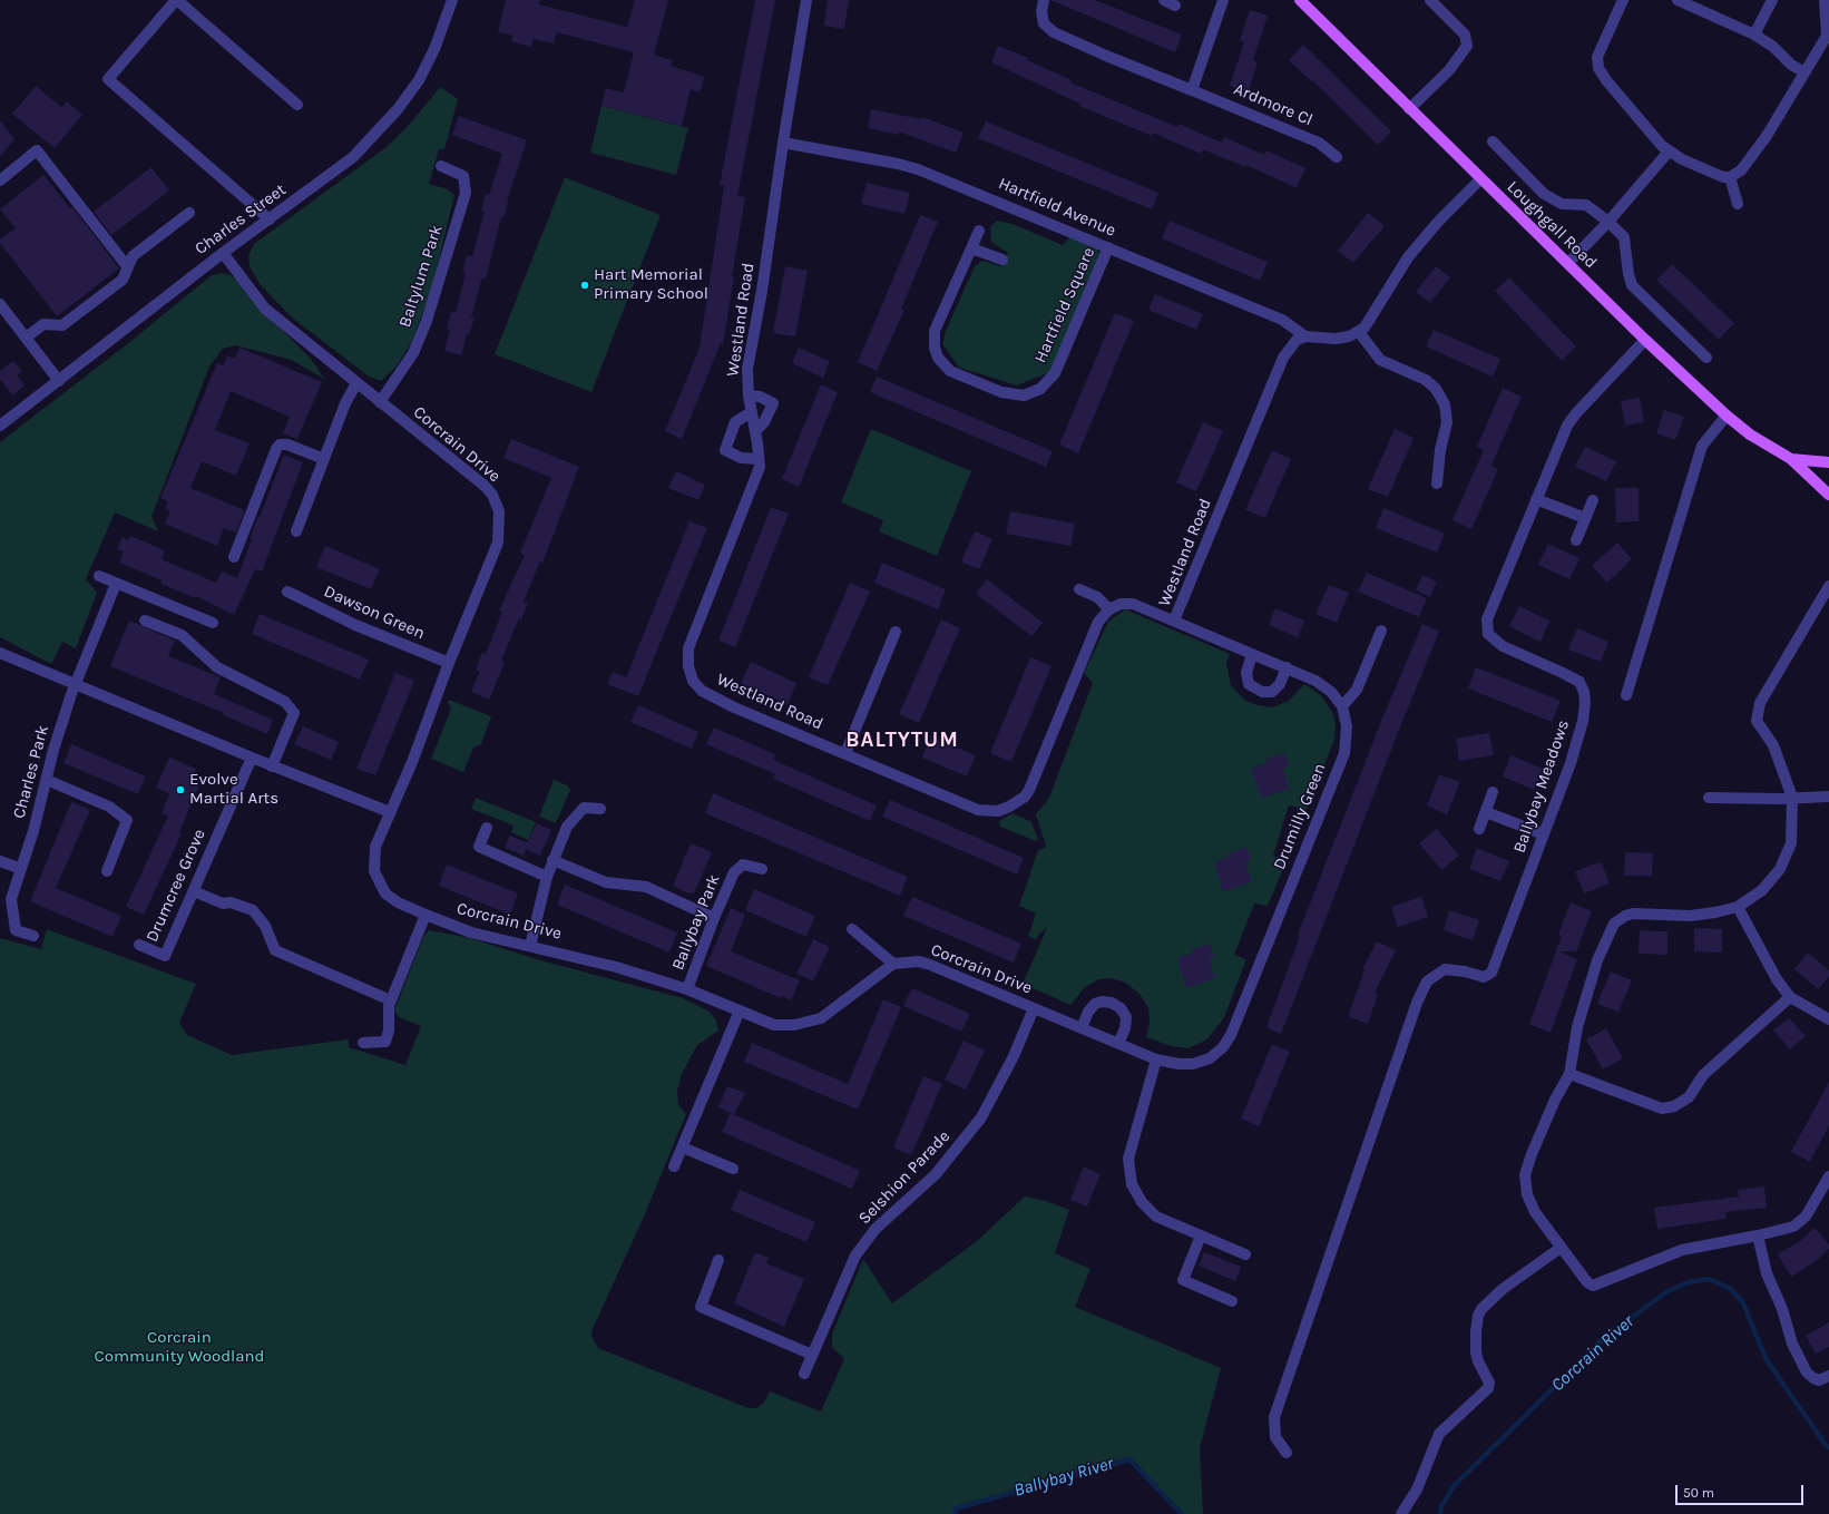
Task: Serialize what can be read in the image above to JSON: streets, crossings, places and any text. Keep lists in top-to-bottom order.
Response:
{
  "streets": {
    "main road": ["Loughgall Road"],
    "street": [
      "Ardmore Cl",
      "Hartfield Avenue",
      "Charles Street",
      "Baltylum Park",
      "Hartfield Square",
      "Westland Road",
      "Corcrain Drive",
      "Dawson Green",
      "Charles Park",
      "Ballybay Meadows",
      "Drumilly Green",
      "Drumcree Grove",
      "Ballybay Park",
      "Selshion Parade"
    ]
  },
  "crossings": [
    ["Hartfield Avenue", "Hartfield Square"],
    ["Hartfield Avenue", "Westland Road"],
    ["Charles Street", "Corcrain Drive"],
    ["Loughgall Road", "Ballybay Meadows"],
    ["Baltylum Park", "Corcrain Drive"],
    ["Westland Road", "Drumilly Green"],
    ["Corcrain Drive", "Dawson Green"],
    ["Corcrain Drive", "Drumilly Green"],
    ["Corcrain Drive", "Ballybay Park"],
    ["Corcrain Drive", "Selshion Parade"]
  ],
  "districts": ["BALTYTUM"],
  "water": ["Corcrain River", "Ballybay River"],
  "parks": ["Corcrain Community Woodland"],
  "places": ["Hart Memorial Primary School", "Evolve Martial Arts"],
  "scale_bar": "50 m"
}
